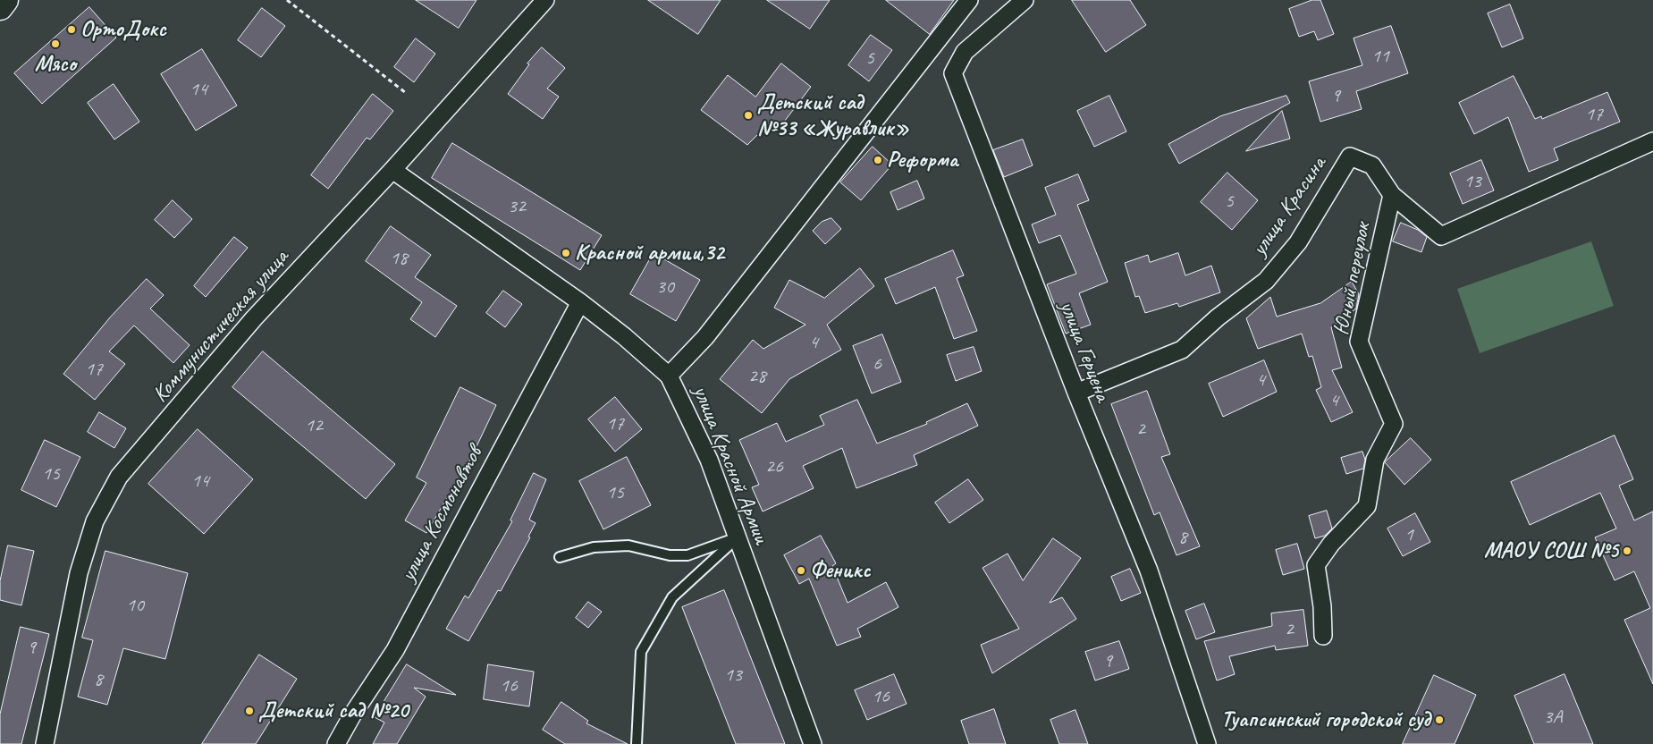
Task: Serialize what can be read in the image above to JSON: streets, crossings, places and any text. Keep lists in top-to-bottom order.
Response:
{
  "streets": {
    "street": [
      "улица Красина",
      "Юный переулок",
      "Коммунистическая улица",
      "улица Герцена",
      "улица Красной Армии",
      "улица Космонавтов"
    ]
  },
  "crossings": [
    ["улица Красина", "Юный переулок"],
    ["улица Красина", "улица Герцена"],
    ["Коммунистическая улица", "улица Красной Армии"],
    ["улица Красной Армии", "улица Космонавтов"]
  ],
  "places": [
    "ОртоДокс",
    "Мясо",
    "Детский сад №33 «Журавлик»",
    "Реформа",
    "Красной армии,32",
    "МАОУ СОШ №5",
    "Феникс",
    "Детский сад №20",
    "Туапсинский городской суд"
  ],
  "house_numbers": [
    "11",
    "5",
    "14",
    "9",
    "17",
    "13",
    "5",
    "32",
    "18",
    "30",
    "4",
    "6",
    "17",
    "28",
    "4",
    "4",
    "17",
    "12",
    "2",
    "26",
    "15",
    "14",
    "15",
    "1",
    "8",
    "10",
    "2",
    "9",
    "9",
    "13",
    "8",
    "16",
    "16",
    "3А"
  ]
}
